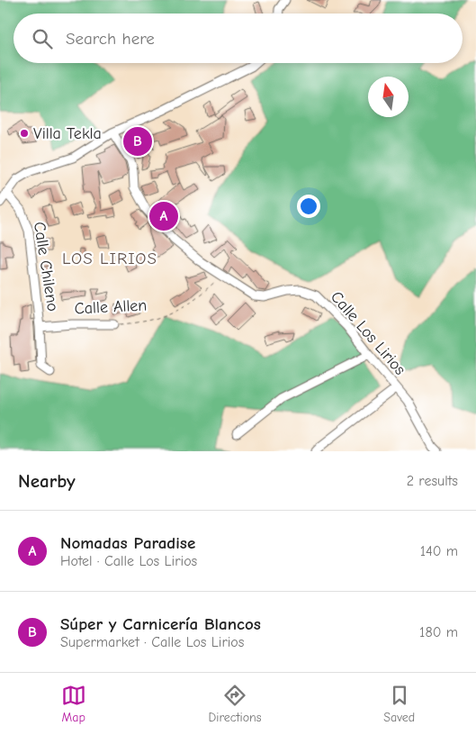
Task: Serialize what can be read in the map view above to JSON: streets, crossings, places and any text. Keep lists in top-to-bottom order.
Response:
{
  "streets": {
    "street": ["Calle Chileno", "Calle Allen", "Calle Los Lirios"]
  },
  "crossings": [
    ["Calle Chileno", "Calle Allen"],
    ["Calle Allen", "Calle Los Lirios"]
  ],
  "districts": ["LOS LIRIOS"],
  "places": ["Villa Tekla"],
  "north": "top",
  "page": {
    "search": "Search here",
    "pins": ["B", "A"],
    "heading": ["Nearby", "2 results"],
    "list": [
      {
        "mark": "A",
        "name": "Nomadas Paradise",
        "note": "Hotel · Calle Los Lirios",
        "value": "140 m"
      },
      {
        "mark": "B",
        "name": "Súper y Carnicería Blancos",
        "note": "Supermarket · Calle Los Lirios",
        "value": "180 m"
      }
    ],
    "nav": ["Map", "Directions", "Saved"]
  }
}
